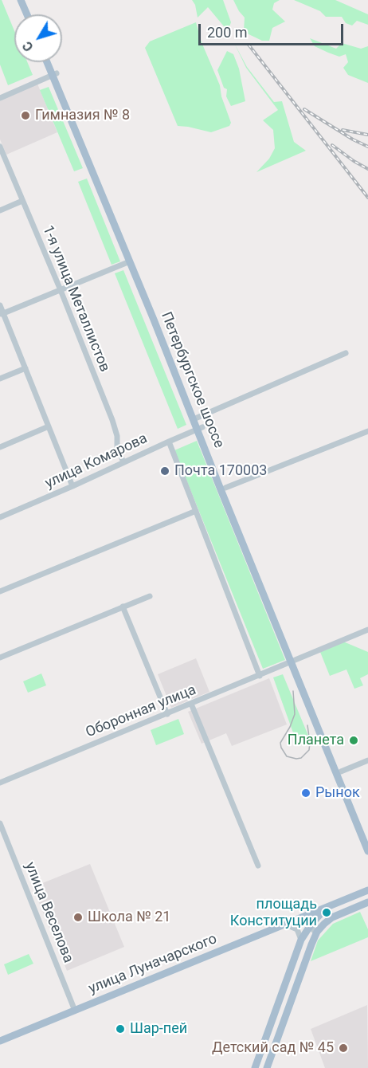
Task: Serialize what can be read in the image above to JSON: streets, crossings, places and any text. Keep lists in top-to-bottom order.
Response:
{
  "streets": {
    "main road": ["Петербургское шоссе", "улица Луначарского"],
    "street": [
      "1-я улица Металлистов",
      "улица Комарова",
      "Оборонная улица",
      "улица Веселова"
    ]
  },
  "crossings": [
    ["1-я улица Металлистов", "улица Комарова"],
    ["Петербургское шоссе", "улица Комарова"],
    ["Петербургское шоссе", "Оборонная улица"],
    ["улица Веселова", "улица Луначарского"]
  ],
  "places": [
    "Гимназия № 8",
    "Почта 170003",
    "Планета",
    "Рынок",
    "площадь Конституции",
    "Школа № 21",
    "Шар-пей",
    "Детский сад № 45"
  ],
  "scale_bar": "200 m",
  "north": "bottom left"
}
